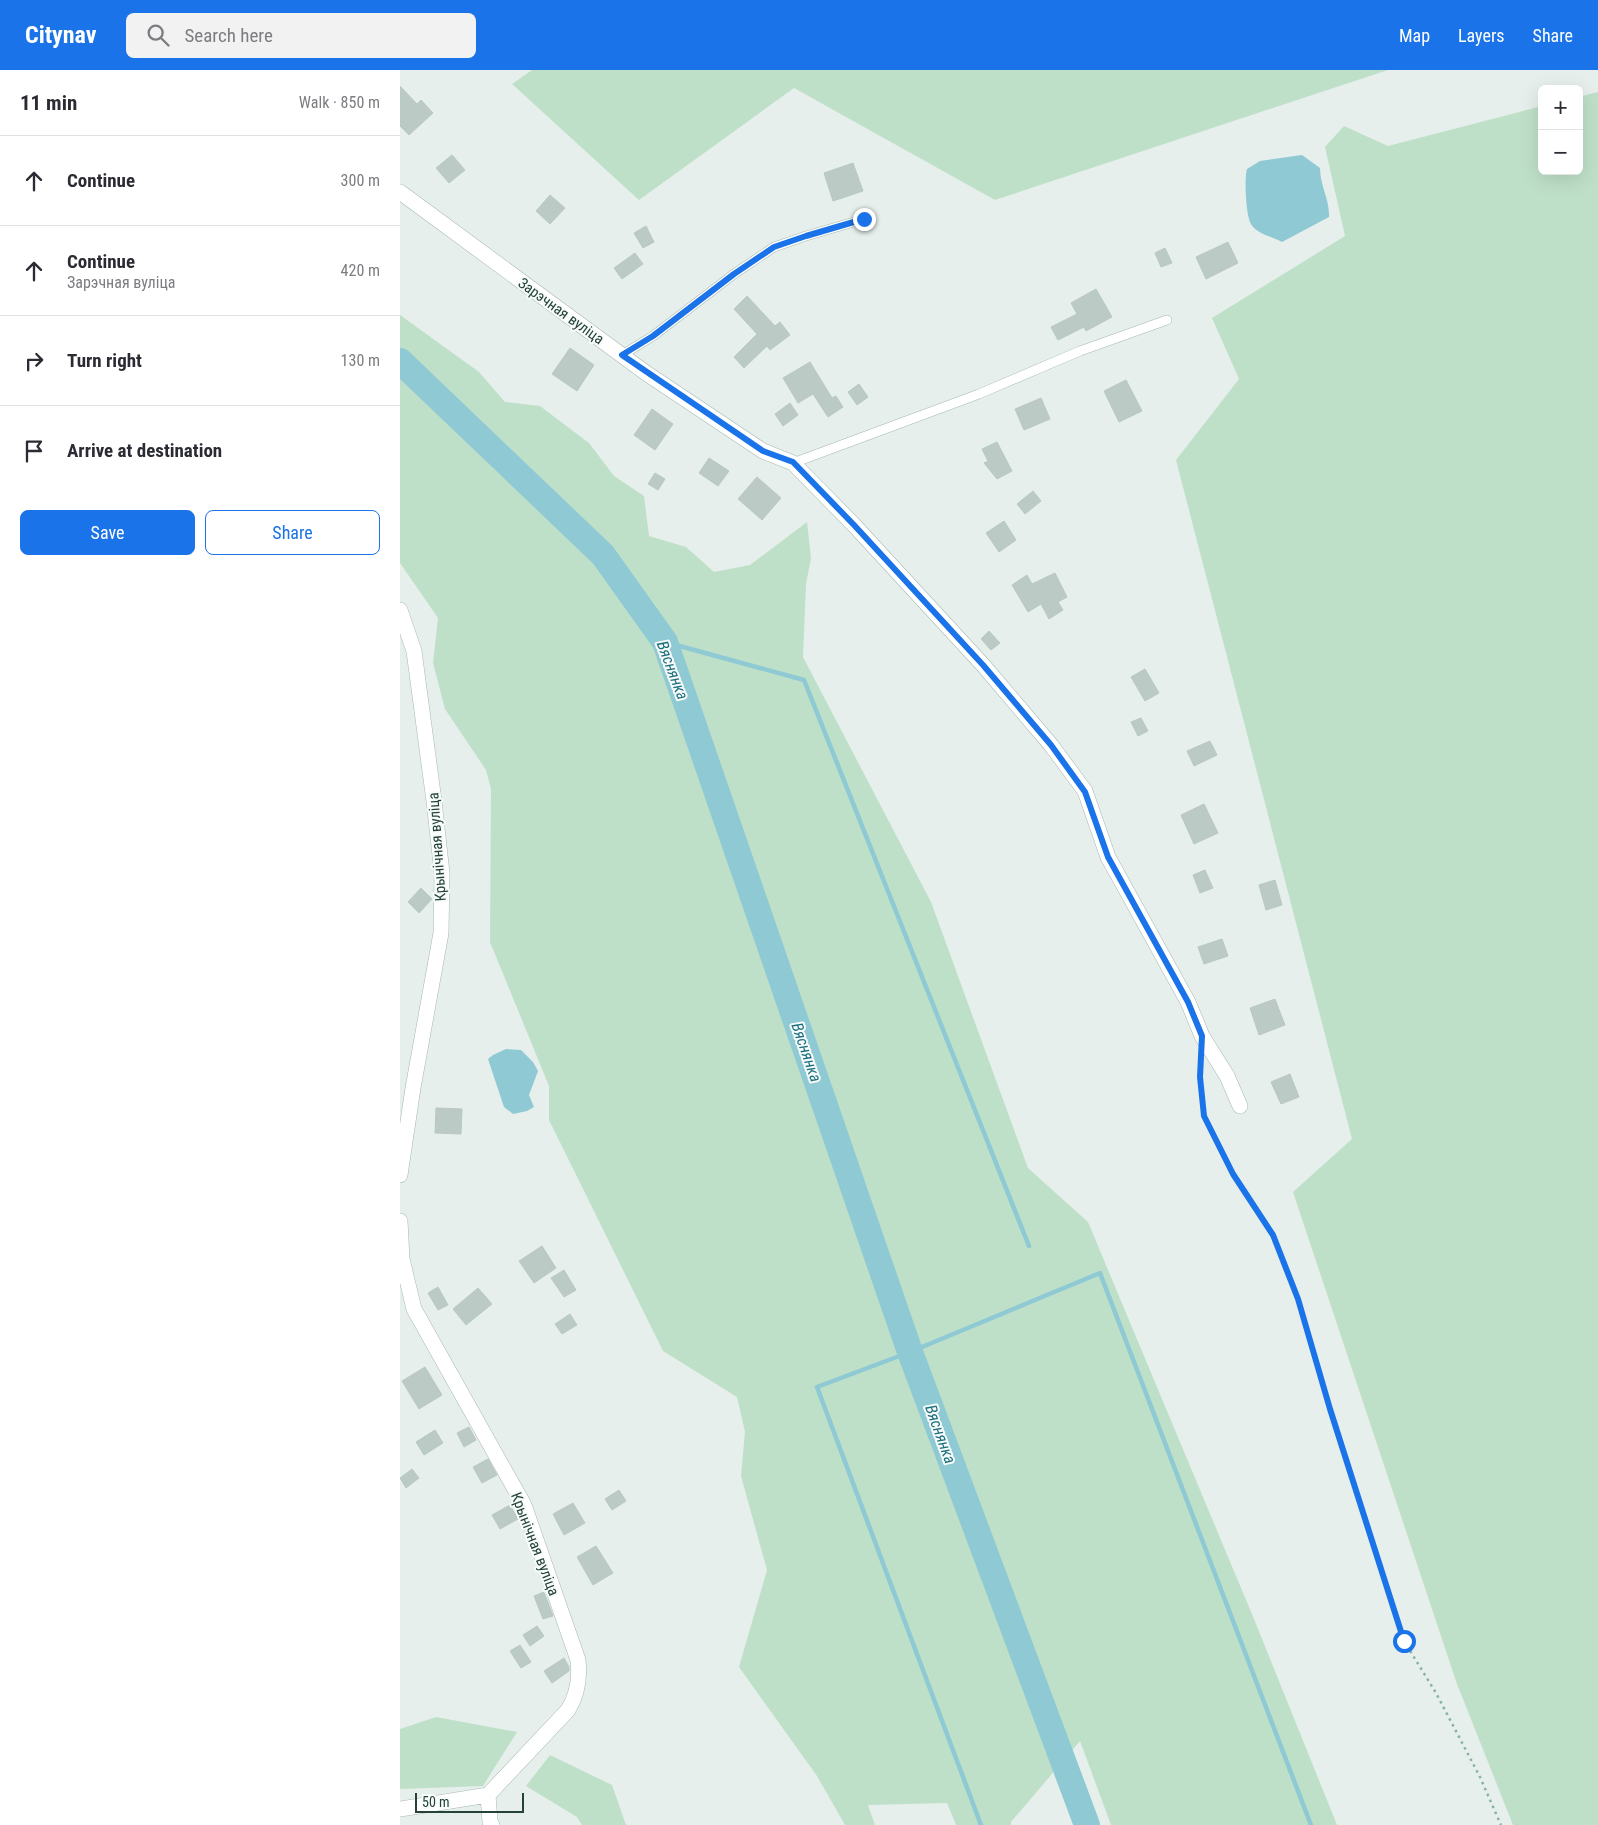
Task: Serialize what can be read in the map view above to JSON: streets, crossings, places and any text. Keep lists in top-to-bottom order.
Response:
{
  "streets": {
    "street": ["Зарэчная вуліца", "Крынічная вуліца"]
  },
  "water": ["Вяснянка"],
  "scale_bar": "50 m",
  "page": {
    "header": "Citynav",
    "search": "Search here",
    "nav": ["Map", "Layers", "Share"],
    "heading": ["11 min", "Walk · 850 m"],
    "map_buttons": ["+", "−"],
    "list": [
      ["Continue", "300 m"],
      ["Continue", "Зарэчная вуліца", "420 m"],
      ["Turn right", "130 m"],
      "Arrive at destination"
    ],
    "buttons": ["Save", "Share"],
    "scale": "50 m"
  }
}
